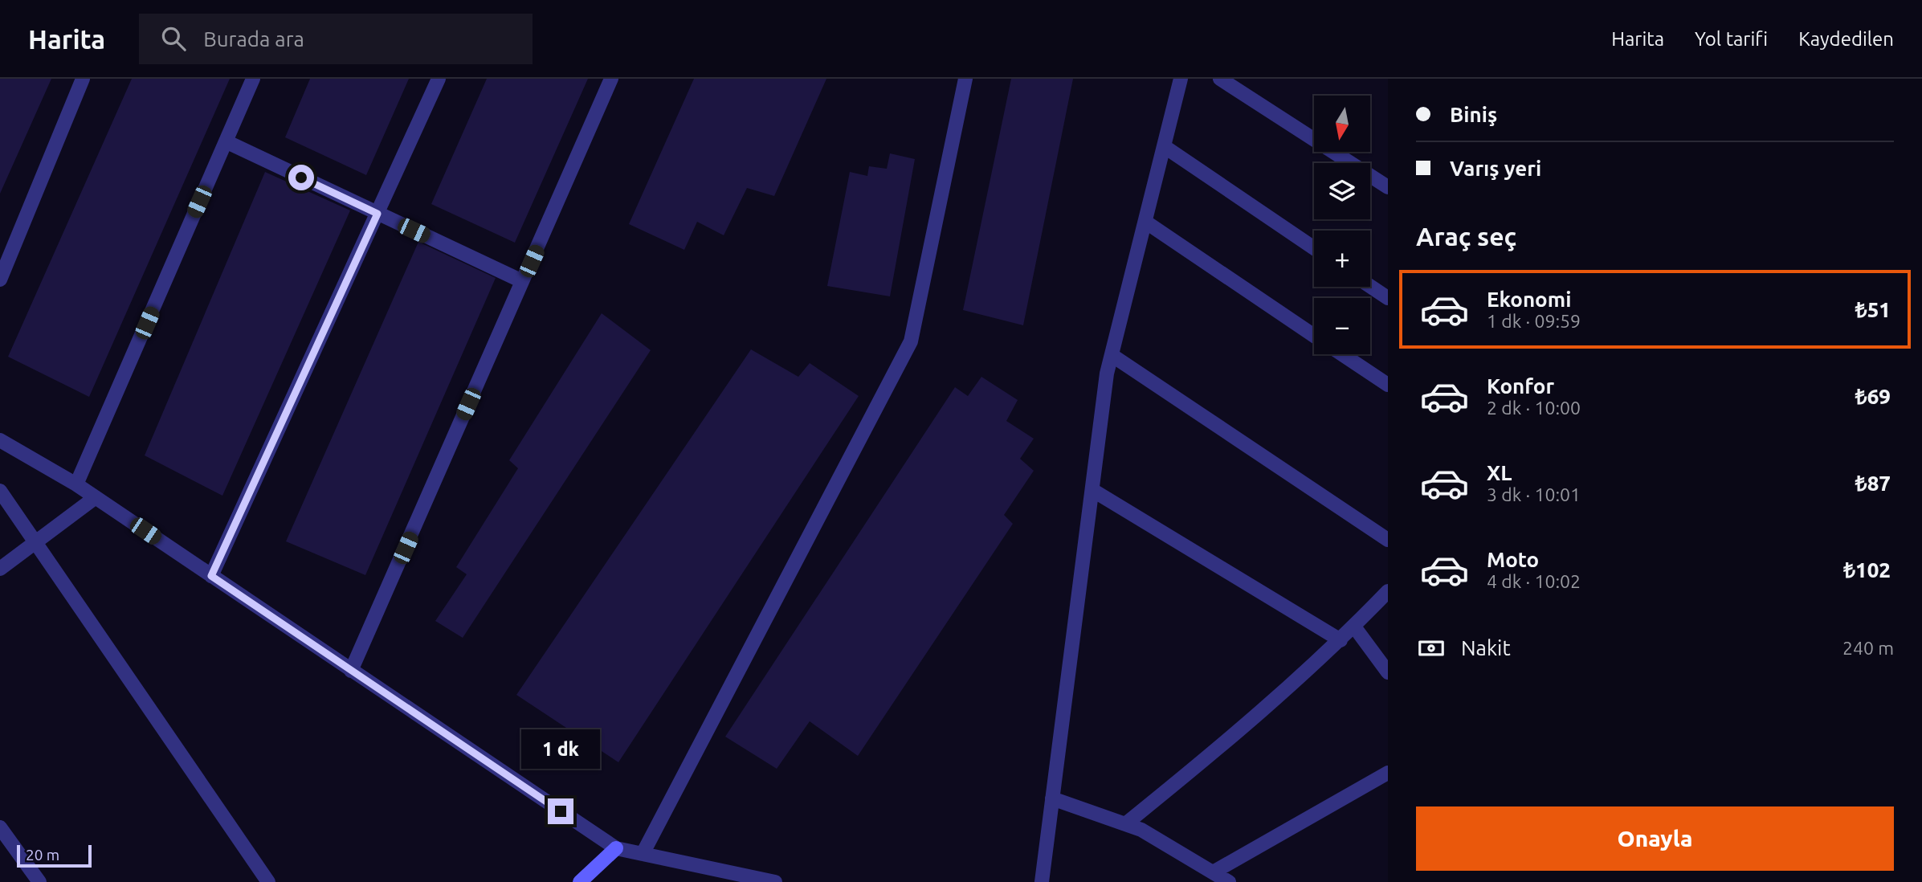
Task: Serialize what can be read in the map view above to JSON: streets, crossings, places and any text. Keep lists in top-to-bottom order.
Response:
{
  "scale_bar": "20 m",
  "north": "bottom",
  "page": {
    "header": "Harita",
    "search": "Burada ara",
    "nav": ["Harita", "Yol tarifi", "Kaydedilen"],
    "banner": ["Biniş", "Varış yeri"],
    "map_buttons": ["+", "−"],
    "heading": "Araç seç",
    "list": [
      {
        "name": "Ekonomi",
        "note": "1 dk · 09:59",
        "value": "₺51"
      },
      {
        "name": "Konfor",
        "note": "2 dk · 10:00",
        "value": "₺69"
      },
      {
        "name": "XL",
        "note": "3 dk · 10:01",
        "value": "₺87"
      },
      {
        "name": "Moto",
        "note": "4 dk · 10:02",
        "value": "₺102"
      }
    ],
    "pay": ["Nakit", "240 m"],
    "bubble": "1 dk",
    "buttons": "Onayla",
    "scale": "20 m"
  }
}
